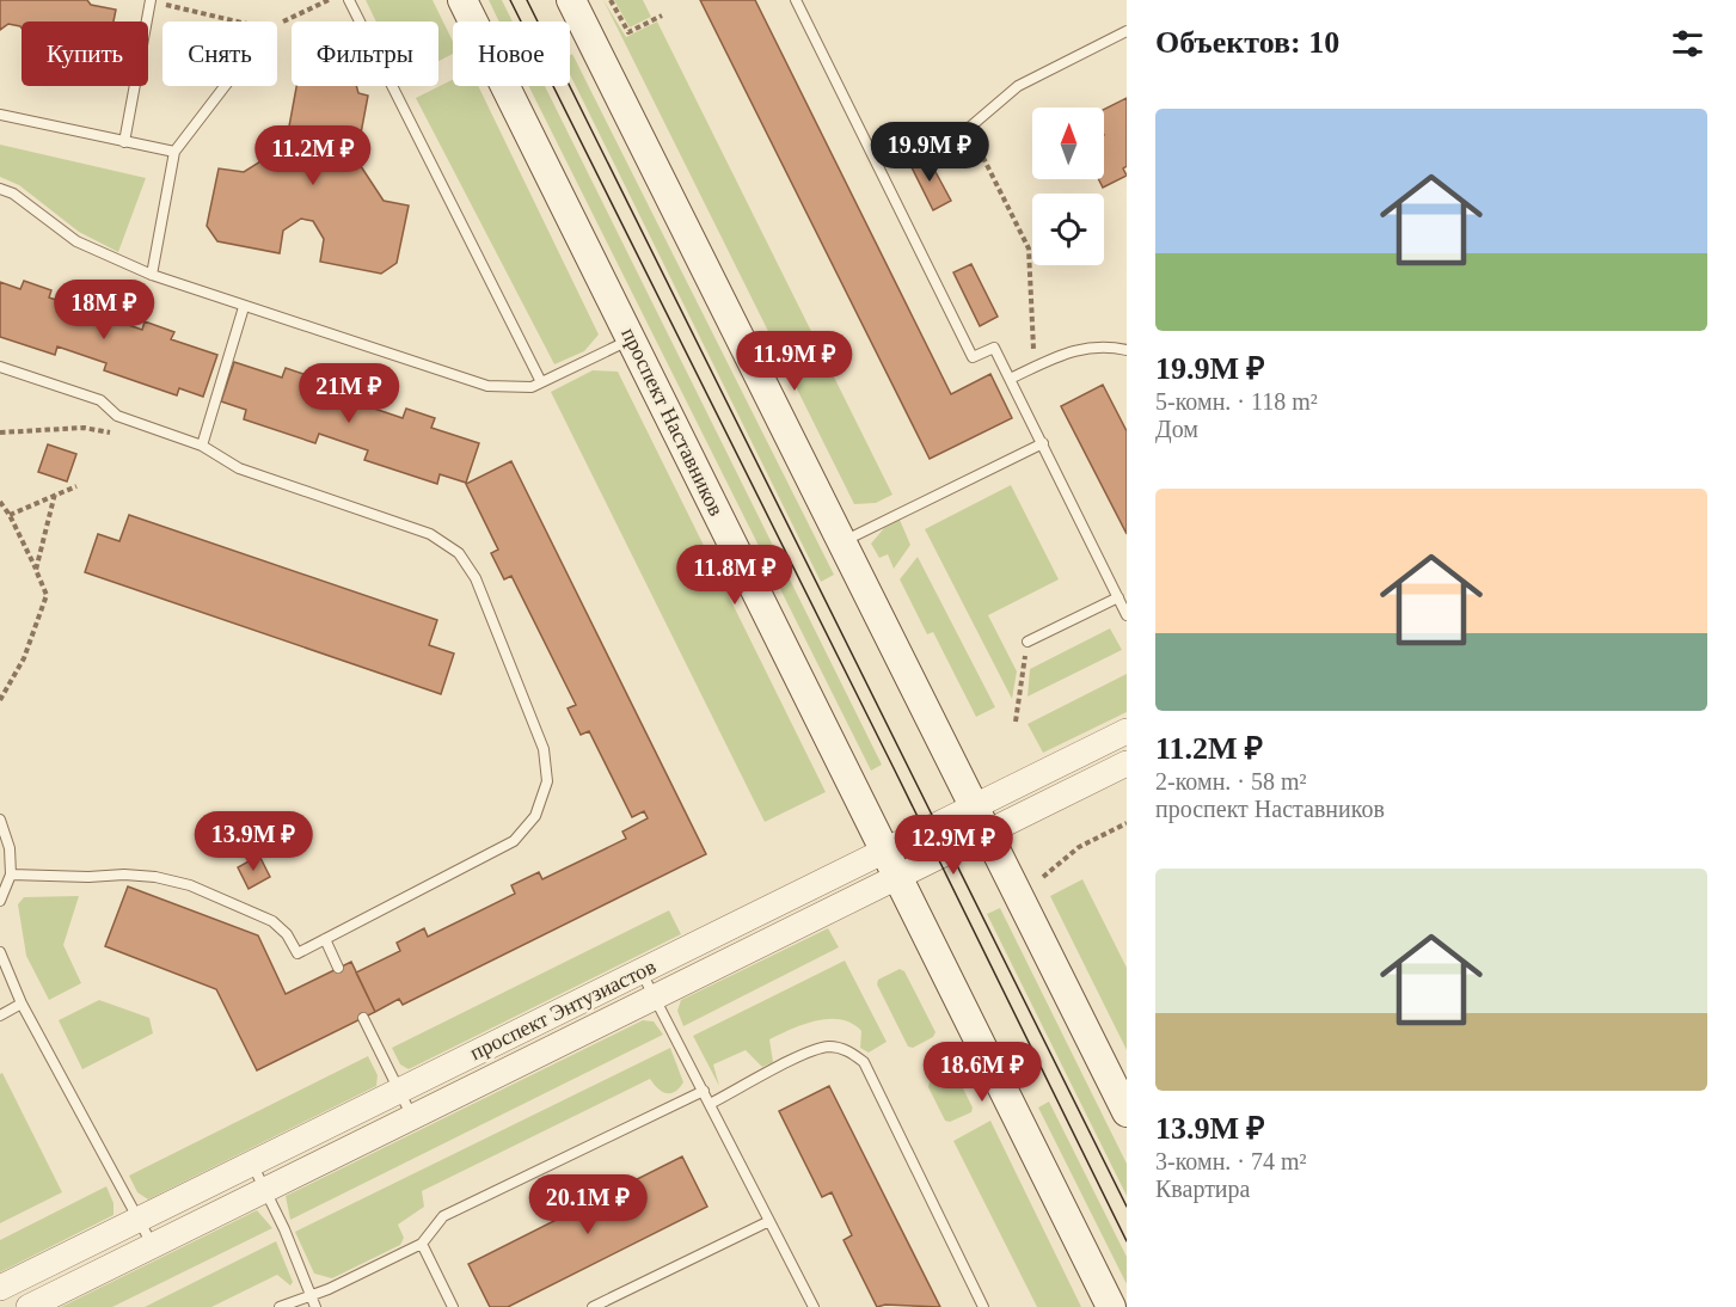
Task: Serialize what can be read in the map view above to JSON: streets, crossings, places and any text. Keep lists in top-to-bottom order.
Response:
{
  "streets": {
    "main road": ["проспект Наставников"],
    "street": ["проспект Энтузиастов"]
  },
  "crossings": [
    ["проспект Наставников", "проспект Энтузиастов"]
  ],
  "north": "top",
  "page": {
    "heading": "Объектов: 10",
    "chip": [
      "Купить",
      "Снять",
      "Фильтры",
      "Новое"
    ],
    "list": [
      {
        "name": "19.9M ₽",
        "note": "5-комн. · 118 m² · Дом"
      },
      {
        "name": "11.2M ₽",
        "note": "2-комн. · 58 m² · проспект Наставников"
      },
      {
        "name": "13.9M ₽",
        "note": "3-комн. · 74 m² · Квартира"
      }
    ],
    "price": [
      "19.9M ₽",
      "11.2M ₽",
      "18M ₽",
      "11.9M ₽",
      "21M ₽",
      "11.8M ₽",
      "13.9M ₽",
      "12.9M ₽",
      "18.6M ₽",
      "20.1M ₽"
    ]
  }
}
